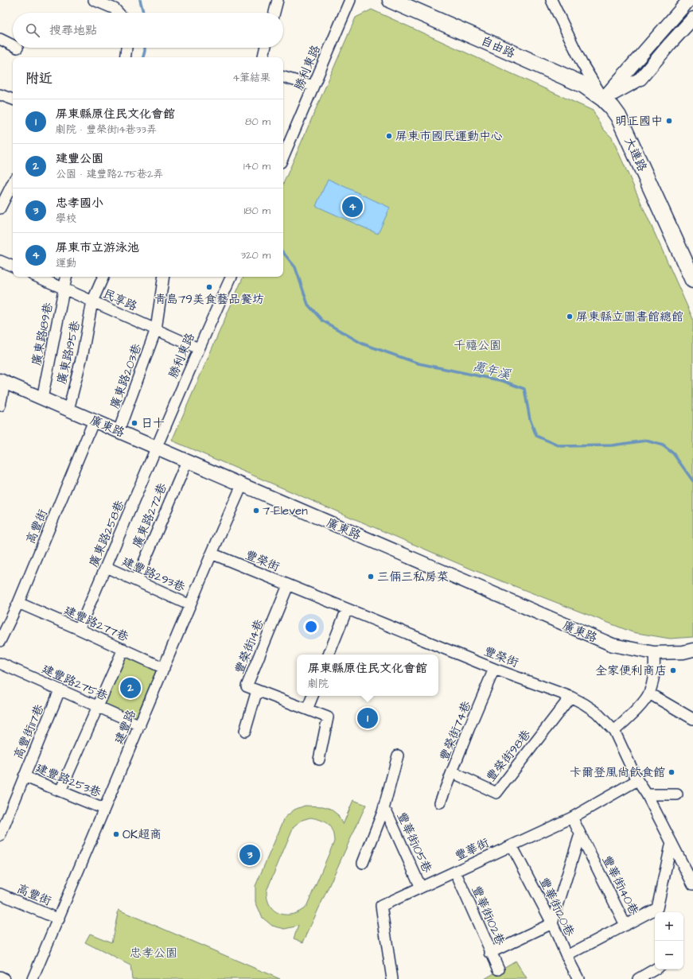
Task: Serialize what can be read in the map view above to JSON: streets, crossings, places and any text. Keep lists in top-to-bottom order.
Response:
{
  "streets": {
    "main road": ["自由路", "大連路"],
    "street": [
      "勝利東路",
      "民享路",
      "廣東路189巷",
      "廣東路195巷",
      "廣東路203巷",
      "廣東路",
      "廣東路272巷",
      "高豐街",
      "廣東路258巷",
      "豐榮街",
      "建豐路293巷",
      "建豐路277巷",
      "豐榮街14巷",
      "建豐路275巷",
      "建豐路",
      "豐榮街74巷",
      "高豐街117巷",
      "豐榮街98巷",
      "建豐路253巷",
      "豐華街105巷",
      "豐華街",
      "豐華街140巷",
      "豐華街120巷",
      "豐華街102巷"
    ]
  },
  "crossings": [
    ["自由路", "大連路"],
    ["勝利東路", "民享路"],
    ["勝利東路", "廣東路"],
    ["勝利東路", "廣東路258巷"],
    ["民享路", "廣東路189巷"],
    ["民享路", "廣東路195巷"],
    ["民享路", "廣東路203巷"],
    ["廣東路189巷", "廣東路"],
    ["廣東路195巷", "廣東路"],
    ["廣東路203巷", "廣東路"],
    ["廣東路", "廣東路272巷"],
    ["廣東路", "高豐街"],
    ["廣東路", "廣東路258巷"],
    ["廣東路", "建豐路"],
    ["廣東路272巷", "建豐路293巷"],
    ["高豐街", "建豐路277巷"],
    ["高豐街", "建豐路"],
    ["廣東路258巷", "建豐路293巷"],
    ["廣東路258巷", "建豐路277巷"],
    ["豐榮街", "豐榮街14巷"],
    ["豐榮街", "建豐路"],
    ["豐榮街", "豐榮街74巷"],
    ["豐榮街", "豐榮街98巷"],
    ["豐榮街", "豐華街"],
    ["豐榮街", "豐華街140巷"],
    ["建豐路293巷", "建豐路"],
    ["建豐路277巷", "建豐路"],
    ["建豐路275巷", "建豐路"],
    ["建豐路275巷", "高豐街117巷"],
    ["建豐路", "建豐路253巷"],
    ["豐榮街74巷", "豐榮街98巷"],
    ["高豐街117巷", "建豐路253巷"],
    ["豐華街105巷", "豐華街"],
    ["豐華街", "豐華街140巷"],
    ["豐華街", "豐華街120巷"],
    ["豐華街", "豐華街102巷"]
  ],
  "water": ["萬年溪"],
  "parks": ["千禧公園", "忠孝公園"],
  "places": [
    "明正國中",
    "屏東市國民運動中心",
    "青島79美食藝品餐坊",
    "屏東縣立圖書館總館",
    "日十",
    "7-Eleven",
    "三倆三私房菜",
    "全家便利商店",
    "卡爾登風尚飲食館",
    "OK超商"
  ],
  "page": {
    "search": "搜尋地點",
    "heading": ["附近", "4筆結果"],
    "list": [
      {
        "mark": "1",
        "name": "屏東縣原住民文化會館",
        "note": "劇院 · 豐榮街14巷33弄",
        "value": "80 m"
      },
      {
        "mark": "2",
        "name": "建豐公園",
        "note": "公園 · 建豐路275巷2弄",
        "value": "140 m"
      },
      {
        "mark": "3",
        "name": "忠孝國小",
        "note": "學校",
        "value": "180 m"
      },
      {
        "mark": "4",
        "name": "屏東市立游泳池",
        "note": "運動",
        "value": "320 m"
      }
    ],
    "pins": [
      "4",
      "2",
      "1",
      "3"
    ],
    "popup": ["屏東縣原住民文化會館", "劇院"],
    "map_buttons": ["+", "−"]
  }
}
